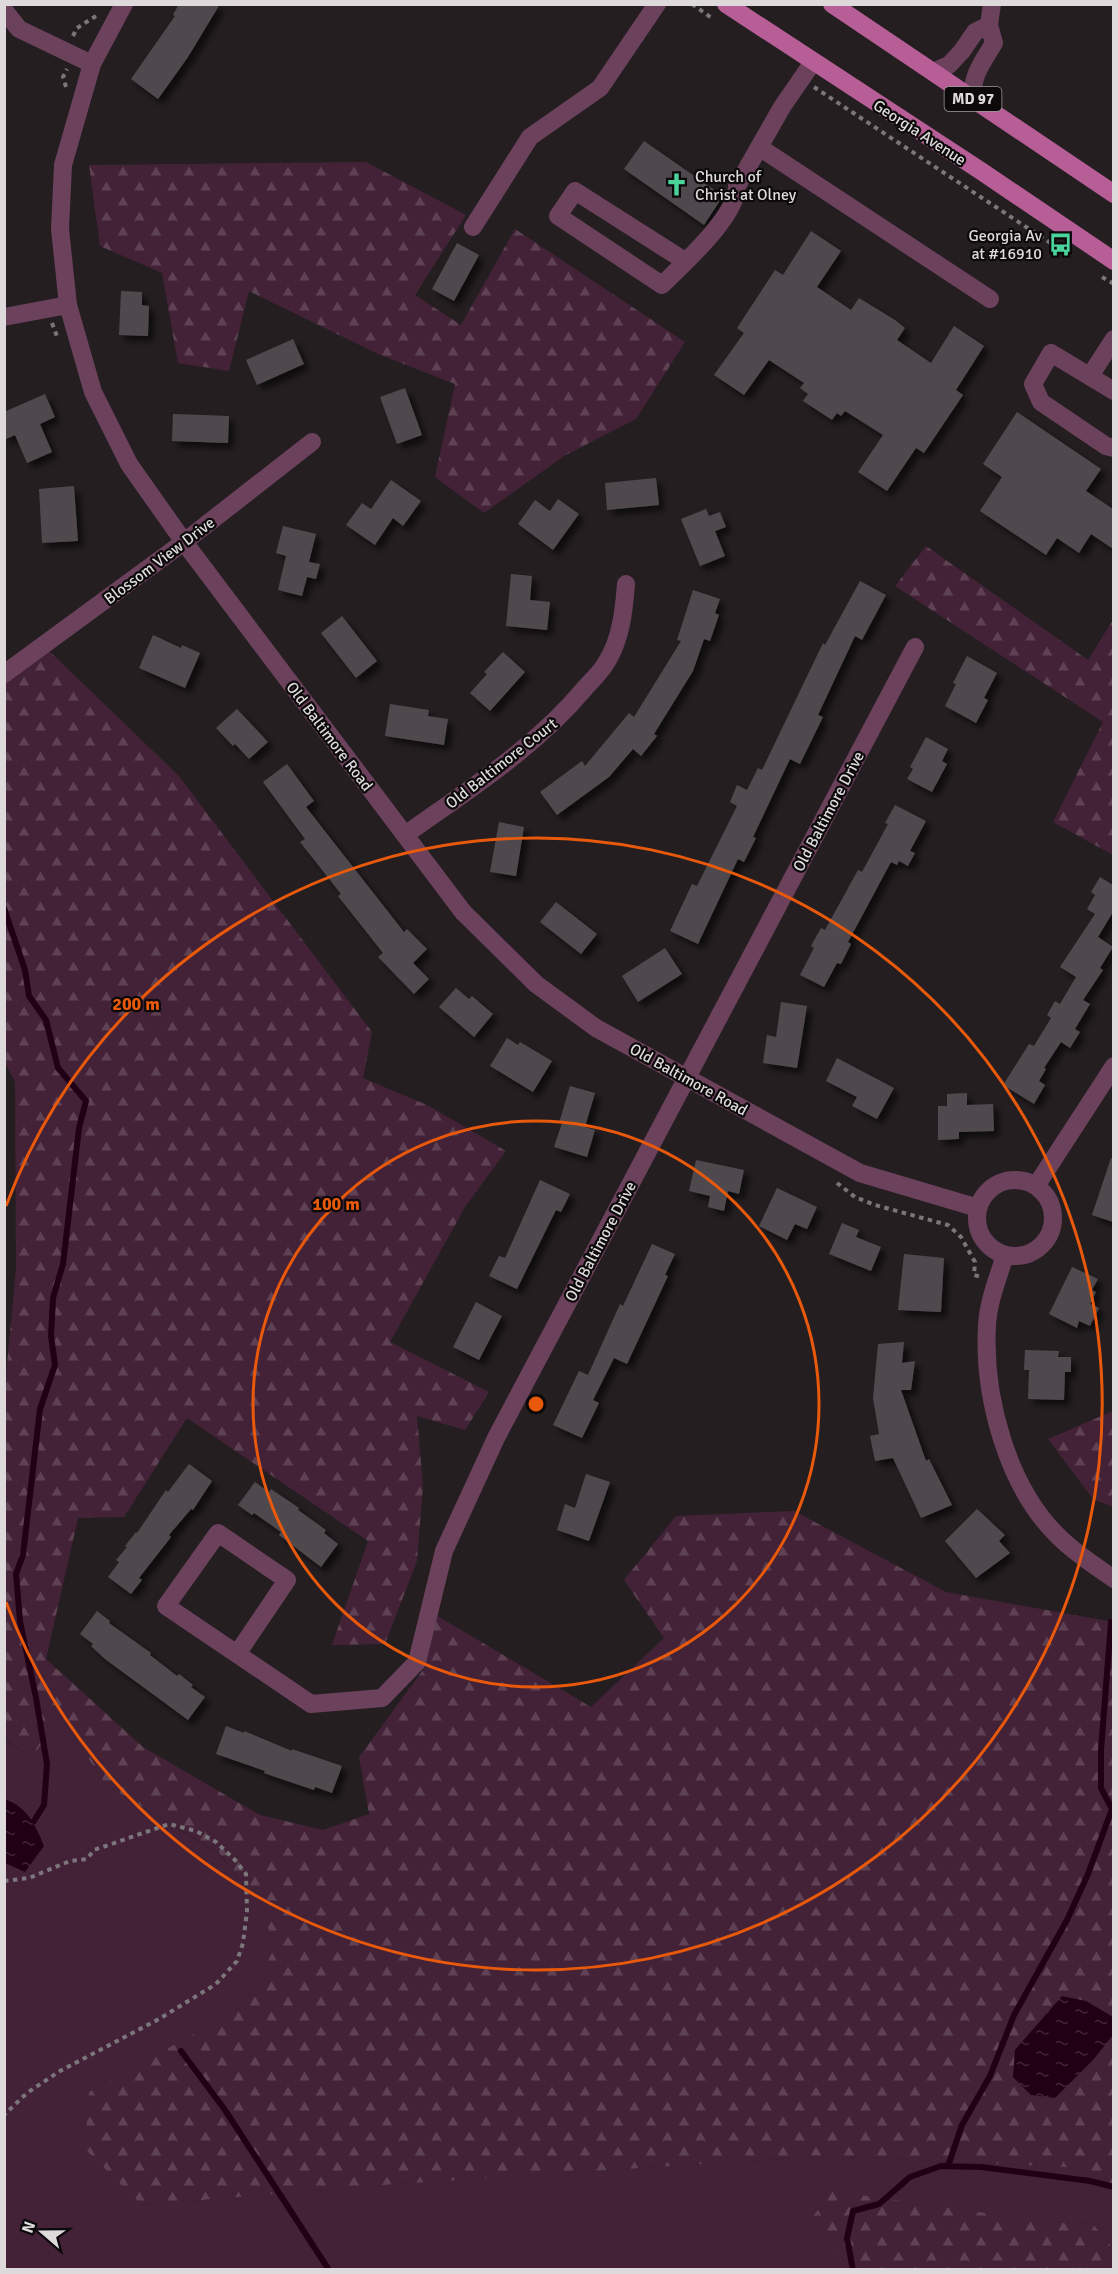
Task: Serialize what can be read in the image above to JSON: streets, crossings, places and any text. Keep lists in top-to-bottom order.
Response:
{
  "streets": {
    "main road": ["MD 97", "Georgia Avenue"],
    "street": [
      "Blossom View Drive",
      "Old Baltimore Road",
      "Old Baltimore Court",
      "Old Baltimore Drive"
    ]
  },
  "crossings": [
    ["Blossom View Drive", "Old Baltimore Road"],
    ["Old Baltimore Road", "Old Baltimore Court"],
    ["Old Baltimore Road", "Old Baltimore Drive"]
  ],
  "places": {
    "church": ["Church of Christ at Olney"],
    "bus stop": ["Georgia Av at #16910"]
  },
  "north": "left",
  "rings": ["200 m", "100 m"]
}
